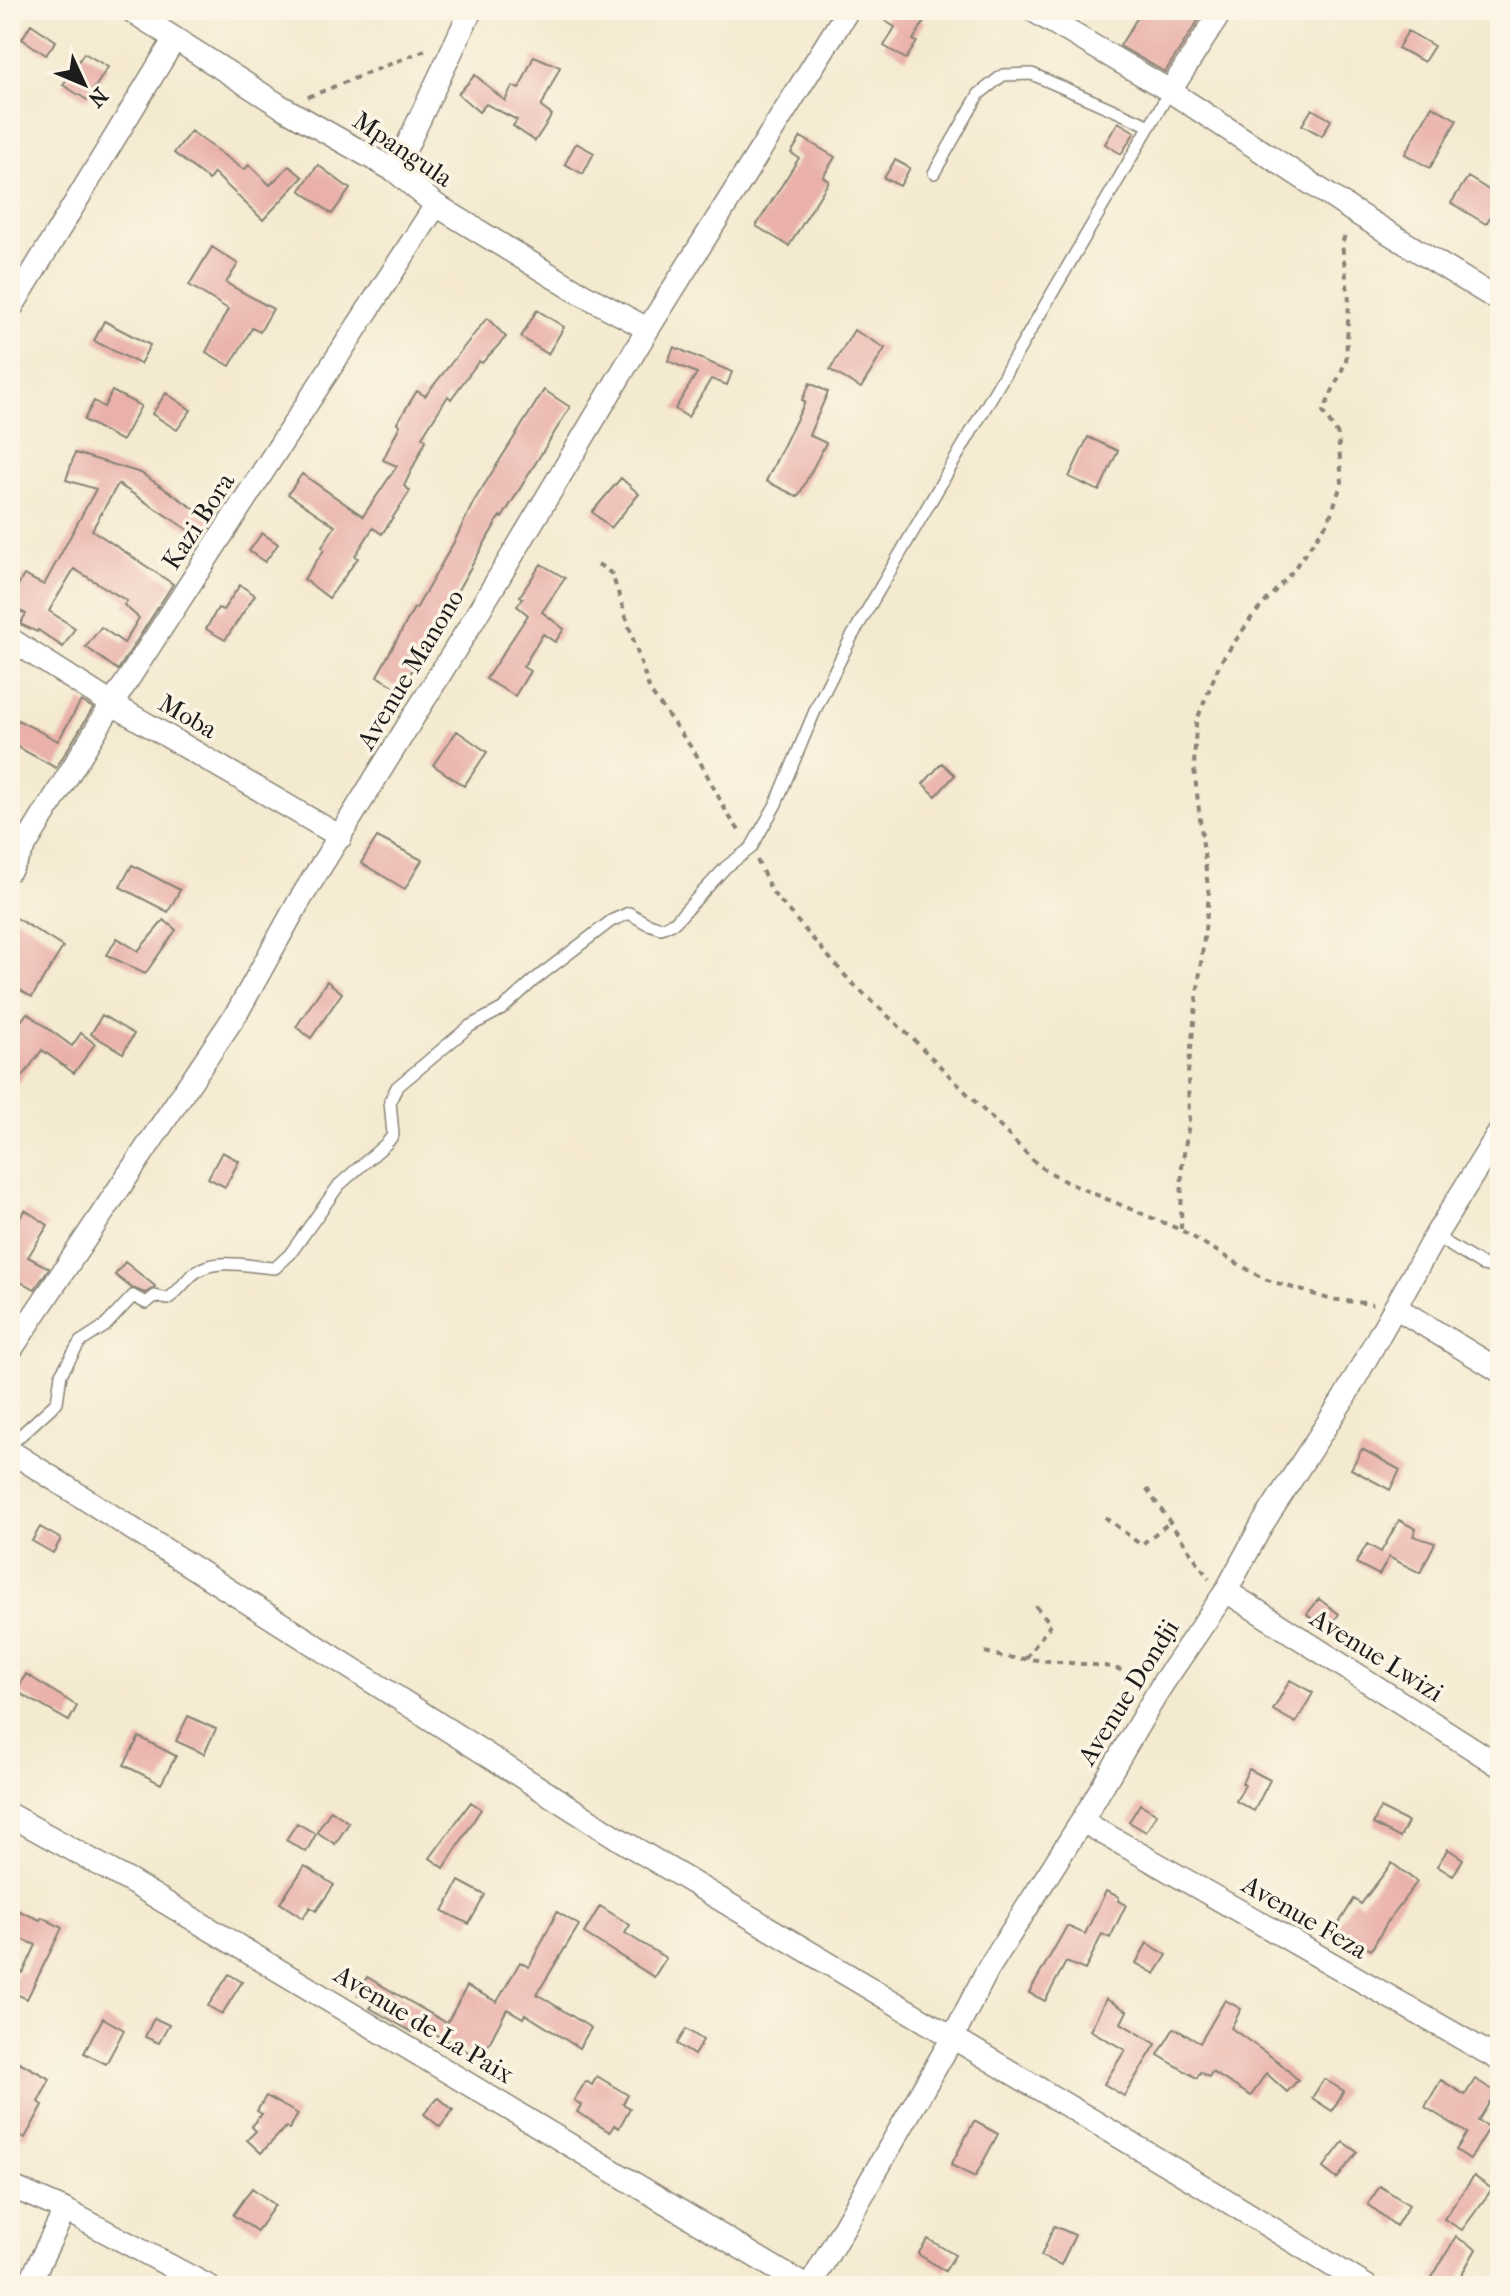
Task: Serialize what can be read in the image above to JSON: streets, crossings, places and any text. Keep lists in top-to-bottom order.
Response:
{
  "streets": {
    "street": [
      "Mpangula",
      "Kazi Bora",
      "Avenue Manono",
      "Moba",
      "Avenue Lwizi",
      "Avenue Dondji",
      "Avenue Feza",
      "Avenue de La Paix"
    ]
  },
  "crossings": [
    ["Mpangula", "Kazi Bora"],
    ["Mpangula", "Avenue Manono"],
    ["Kazi Bora", "Moba"],
    ["Avenue Manono", "Moba"],
    ["Avenue Lwizi", "Avenue Dondji"],
    ["Avenue Dondji", "Avenue Feza"],
    ["Avenue Dondji", "Avenue de La Paix"]
  ],
  "north": "bottom right"
}
